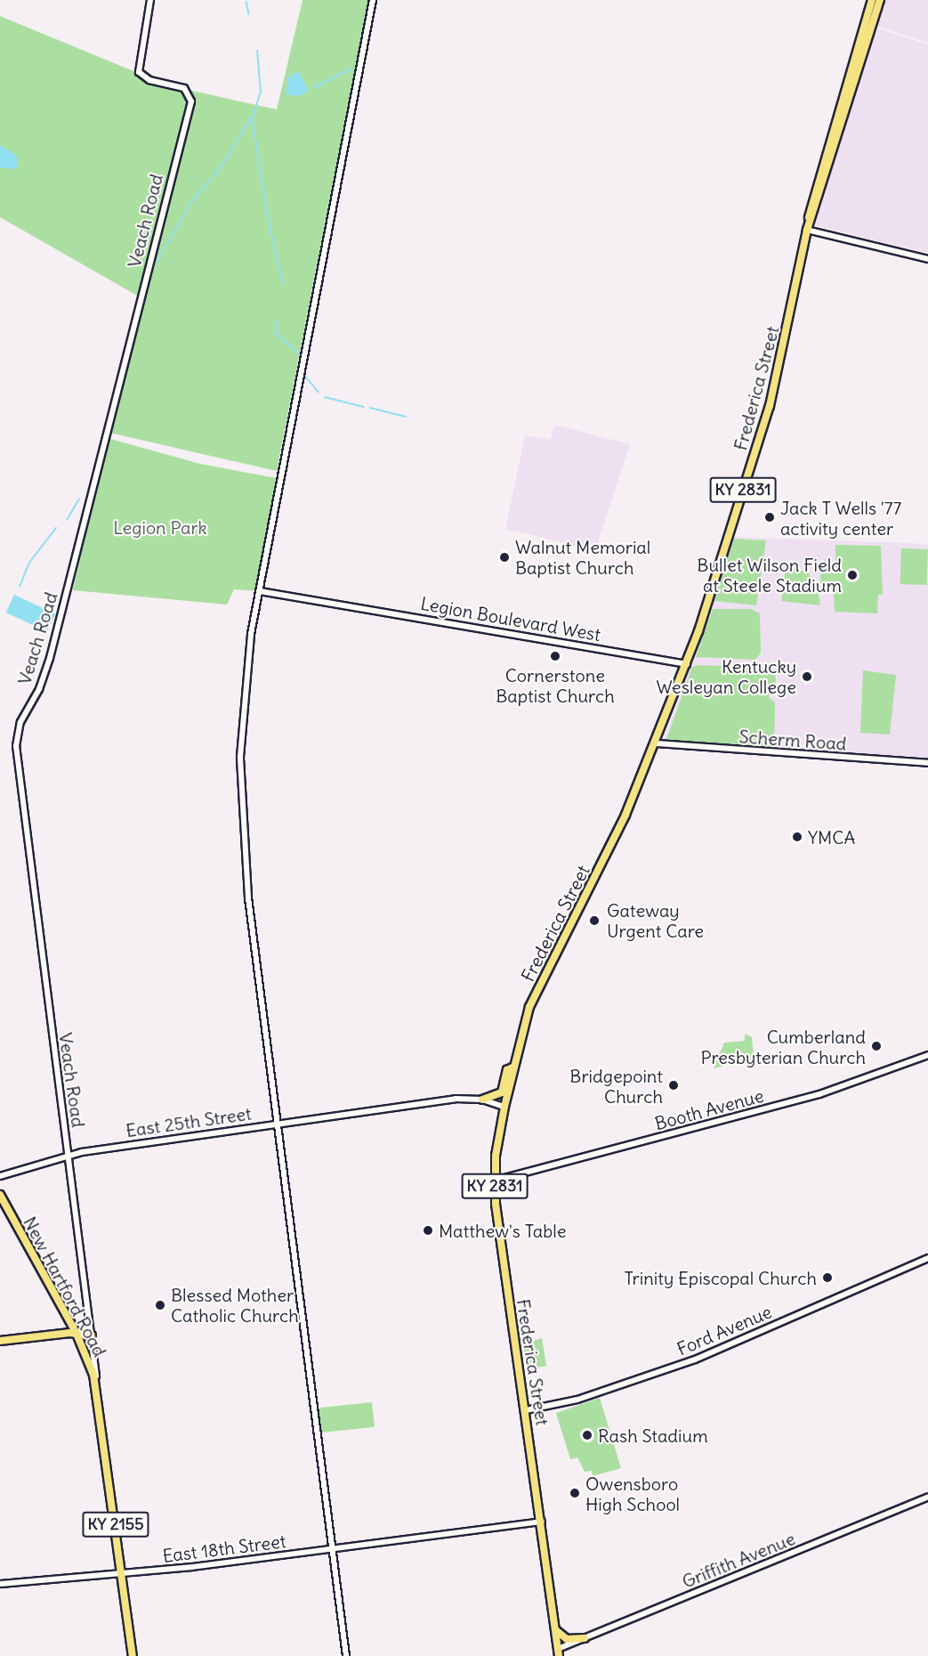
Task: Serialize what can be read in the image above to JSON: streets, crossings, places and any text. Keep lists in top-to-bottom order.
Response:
{
  "streets": {
    "main road": [
      "Frederica Street",
      "KY 2831",
      "New Hartford Road",
      "KY 2155"
    ],
    "street": [
      "Veach Road",
      "Legion Boulevard West",
      "Scherm Road",
      "Booth Avenue",
      "East 25th Street",
      "Ford Avenue",
      "East 18th Street",
      "Griffith Avenue"
    ]
  },
  "crossings": [
    ["Veach Road", "East 25th Street"],
    ["Veach Road", "New Hartford Road"],
    ["Veach Road", "KY 2155"],
    ["Frederica Street", "Legion Boulevard West"],
    ["Frederica Street", "Scherm Road"],
    ["Frederica Street", "Booth Avenue"],
    ["Frederica Street", "East 25th Street"],
    ["Frederica Street", "Ford Avenue"],
    ["Frederica Street", "East 18th Street"],
    ["Frederica Street", "Griffith Avenue"],
    ["New Hartford Road", "KY 2155"],
    ["KY 2155", "East 18th Street"]
  ],
  "parks": ["Legion Park"],
  "places": [
    "Jack T Wells '77 activity center",
    "Walnut Memorial Baptist Church",
    "Bullet Wilson Field at Steele Stadium",
    "Cornerstone Baptist Church",
    "Kentucky Wesleyan College",
    "YMCA",
    "Gateway Urgent Care",
    "Cumberland Presbyterian Church",
    "Bridgepoint Church",
    "Matthew's Table",
    "Trinity Episcopal Church",
    "Blessed Mother Catholic Church",
    "Rash Stadium",
    "Owensboro High School"
  ]
}
